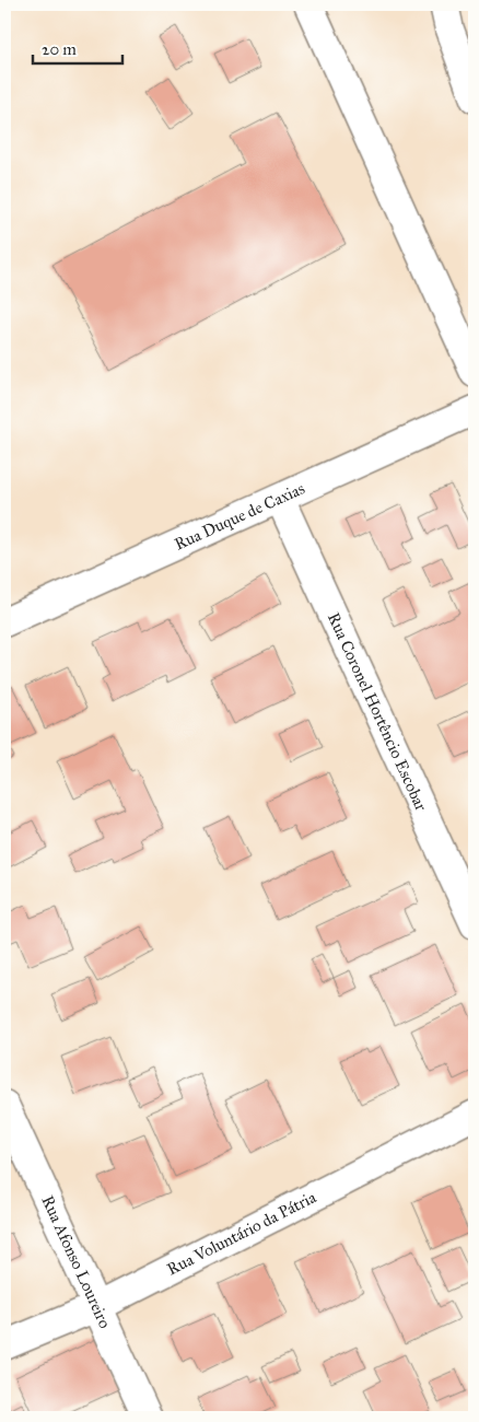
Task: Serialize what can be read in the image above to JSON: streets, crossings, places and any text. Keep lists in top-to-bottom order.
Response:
{
  "streets": {
    "street": [
      "Rua Duque de Caxias",
      "Rua Coronel Hortêncio Escobar",
      "Rua Voluntário da Pátria",
      "Rua Afonso Loureiro"
    ]
  },
  "crossings": [
    ["Rua Duque de Caxias", "Rua Coronel Hortêncio Escobar"],
    ["Rua Voluntário da Pátria", "Rua Afonso Loureiro"]
  ],
  "scale_bar": "20 m"
}
